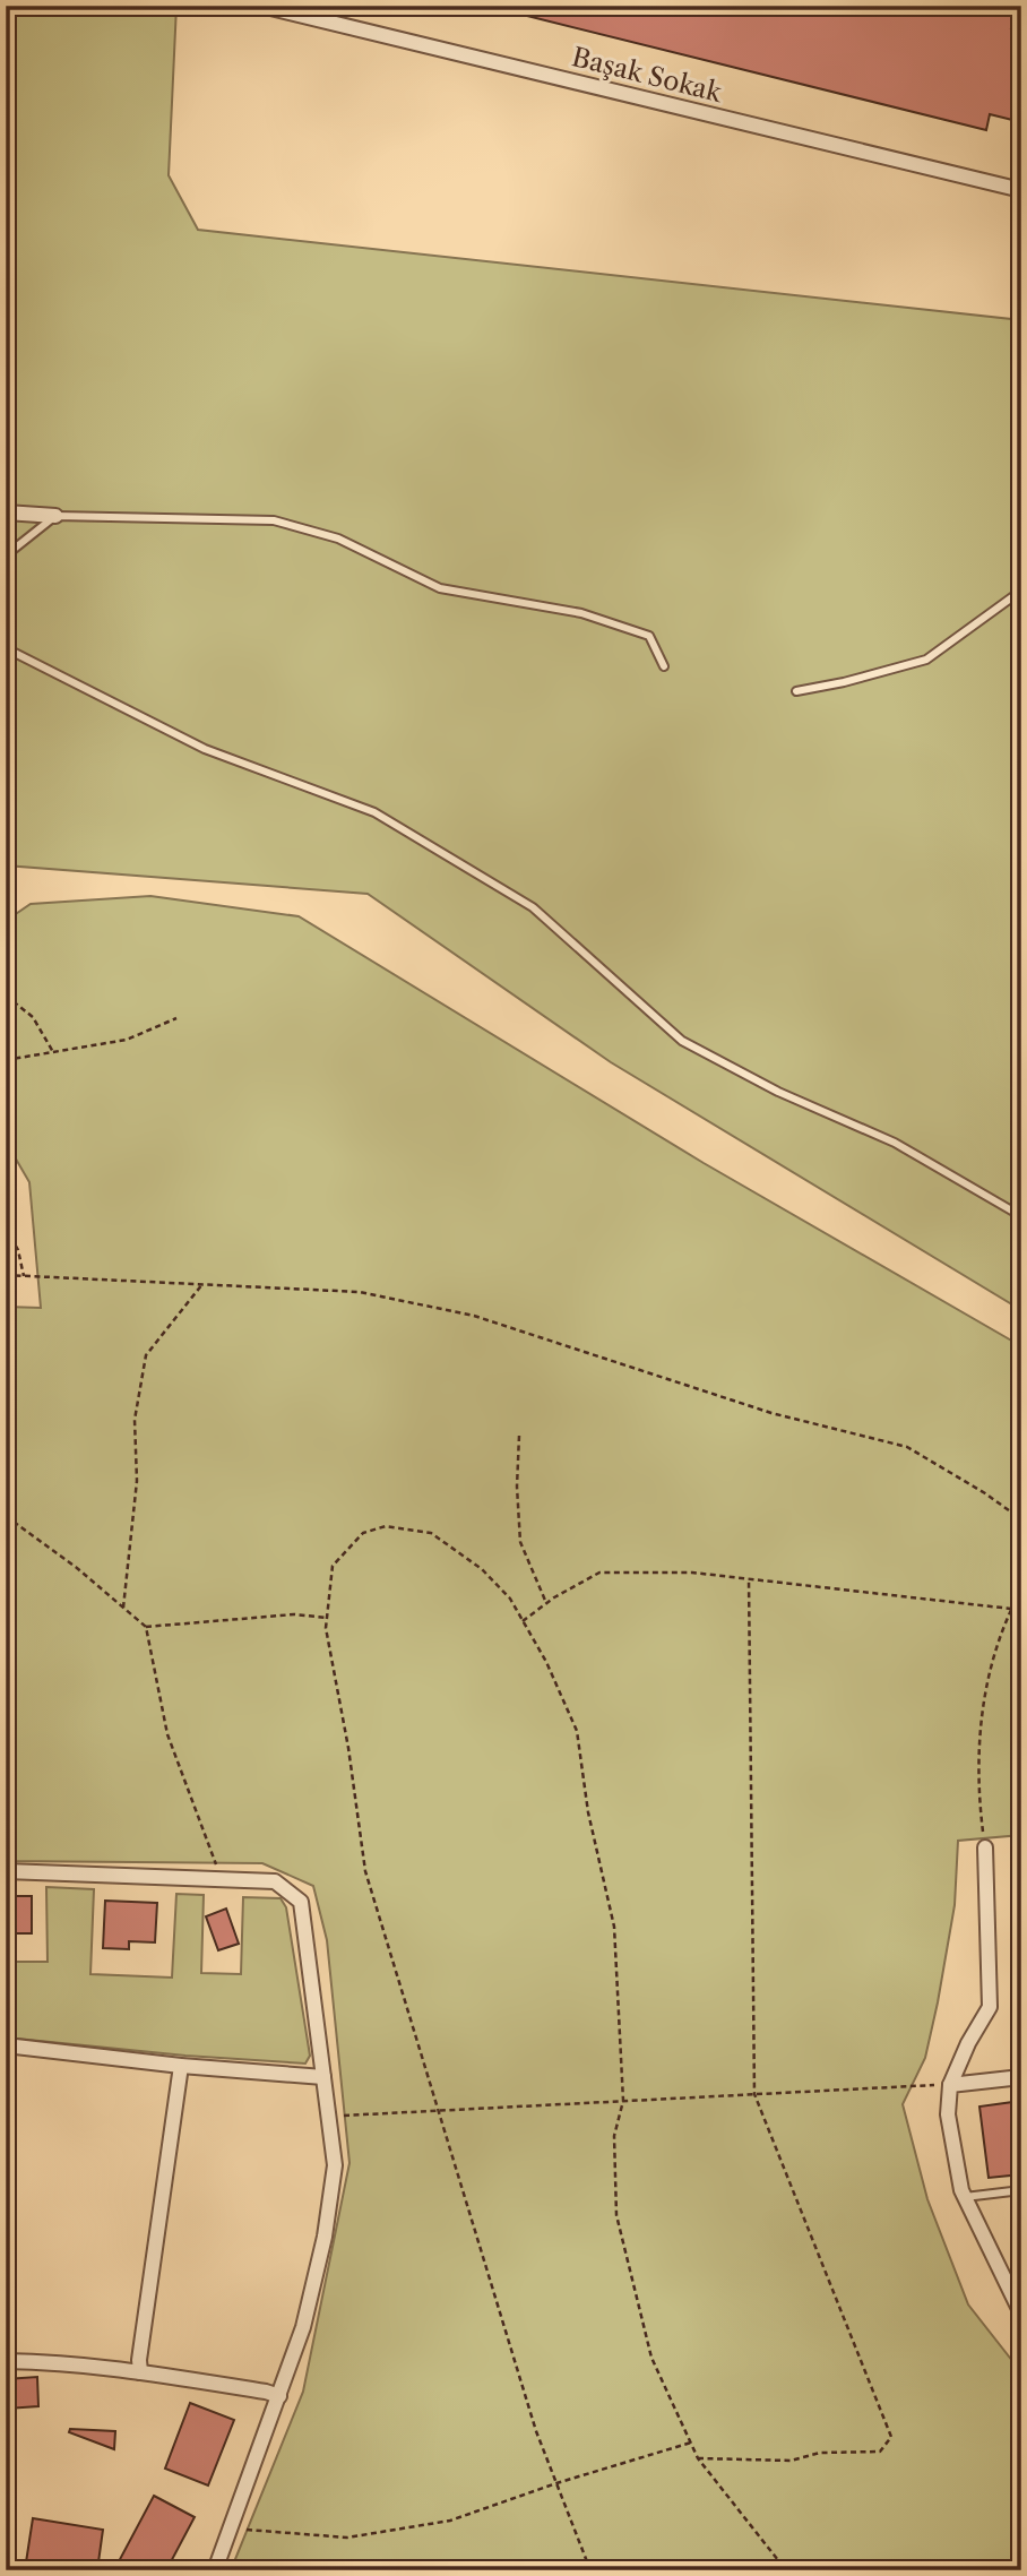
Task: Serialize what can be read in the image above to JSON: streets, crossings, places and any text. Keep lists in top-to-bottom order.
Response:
{
  "streets": {
    "street": ["Başak Sokak"]
  }
}
